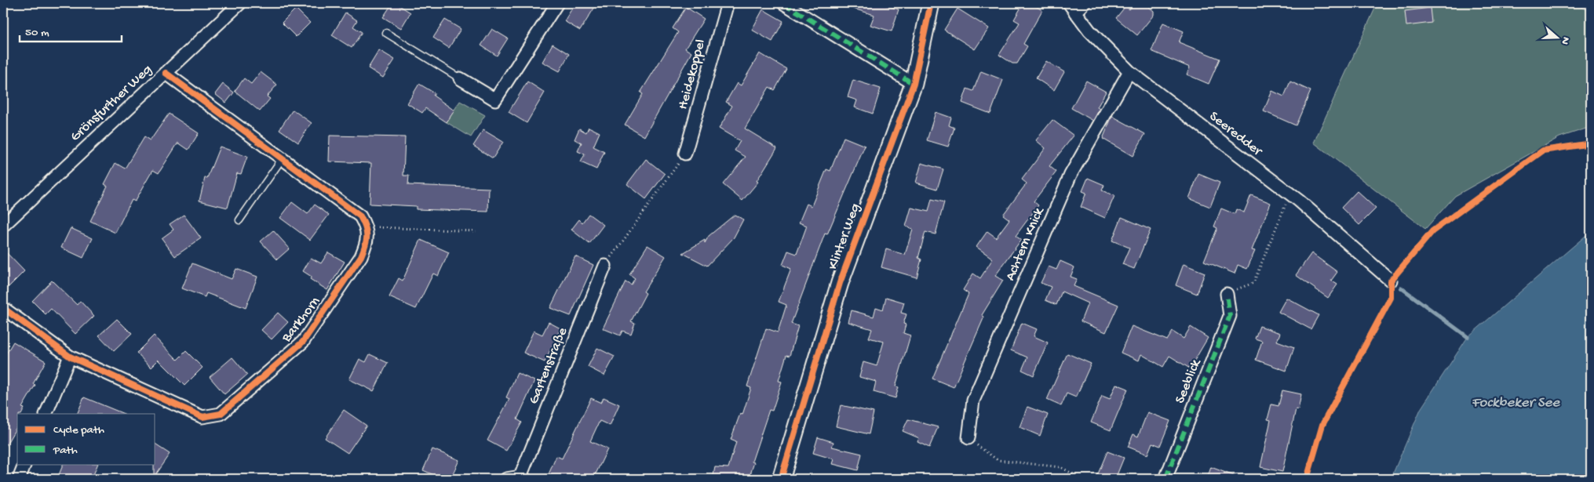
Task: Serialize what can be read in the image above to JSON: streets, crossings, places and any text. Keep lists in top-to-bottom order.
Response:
{
  "streets": {
    "street": [
      "Heidekoppel",
      "Grönsfurther Weg",
      "Seeredder",
      "Klinter Weg",
      "Achtern Knick",
      "Barkhorn",
      "Gartenstraße",
      "Seeblick"
    ]
  },
  "crossings": [
    ["Seeredder", "Achtern Knick"]
  ],
  "water": ["Fockbeker See"],
  "legend": ["Cycle path", "Path"],
  "scale_bar": "50 m",
  "north": "right"
}
